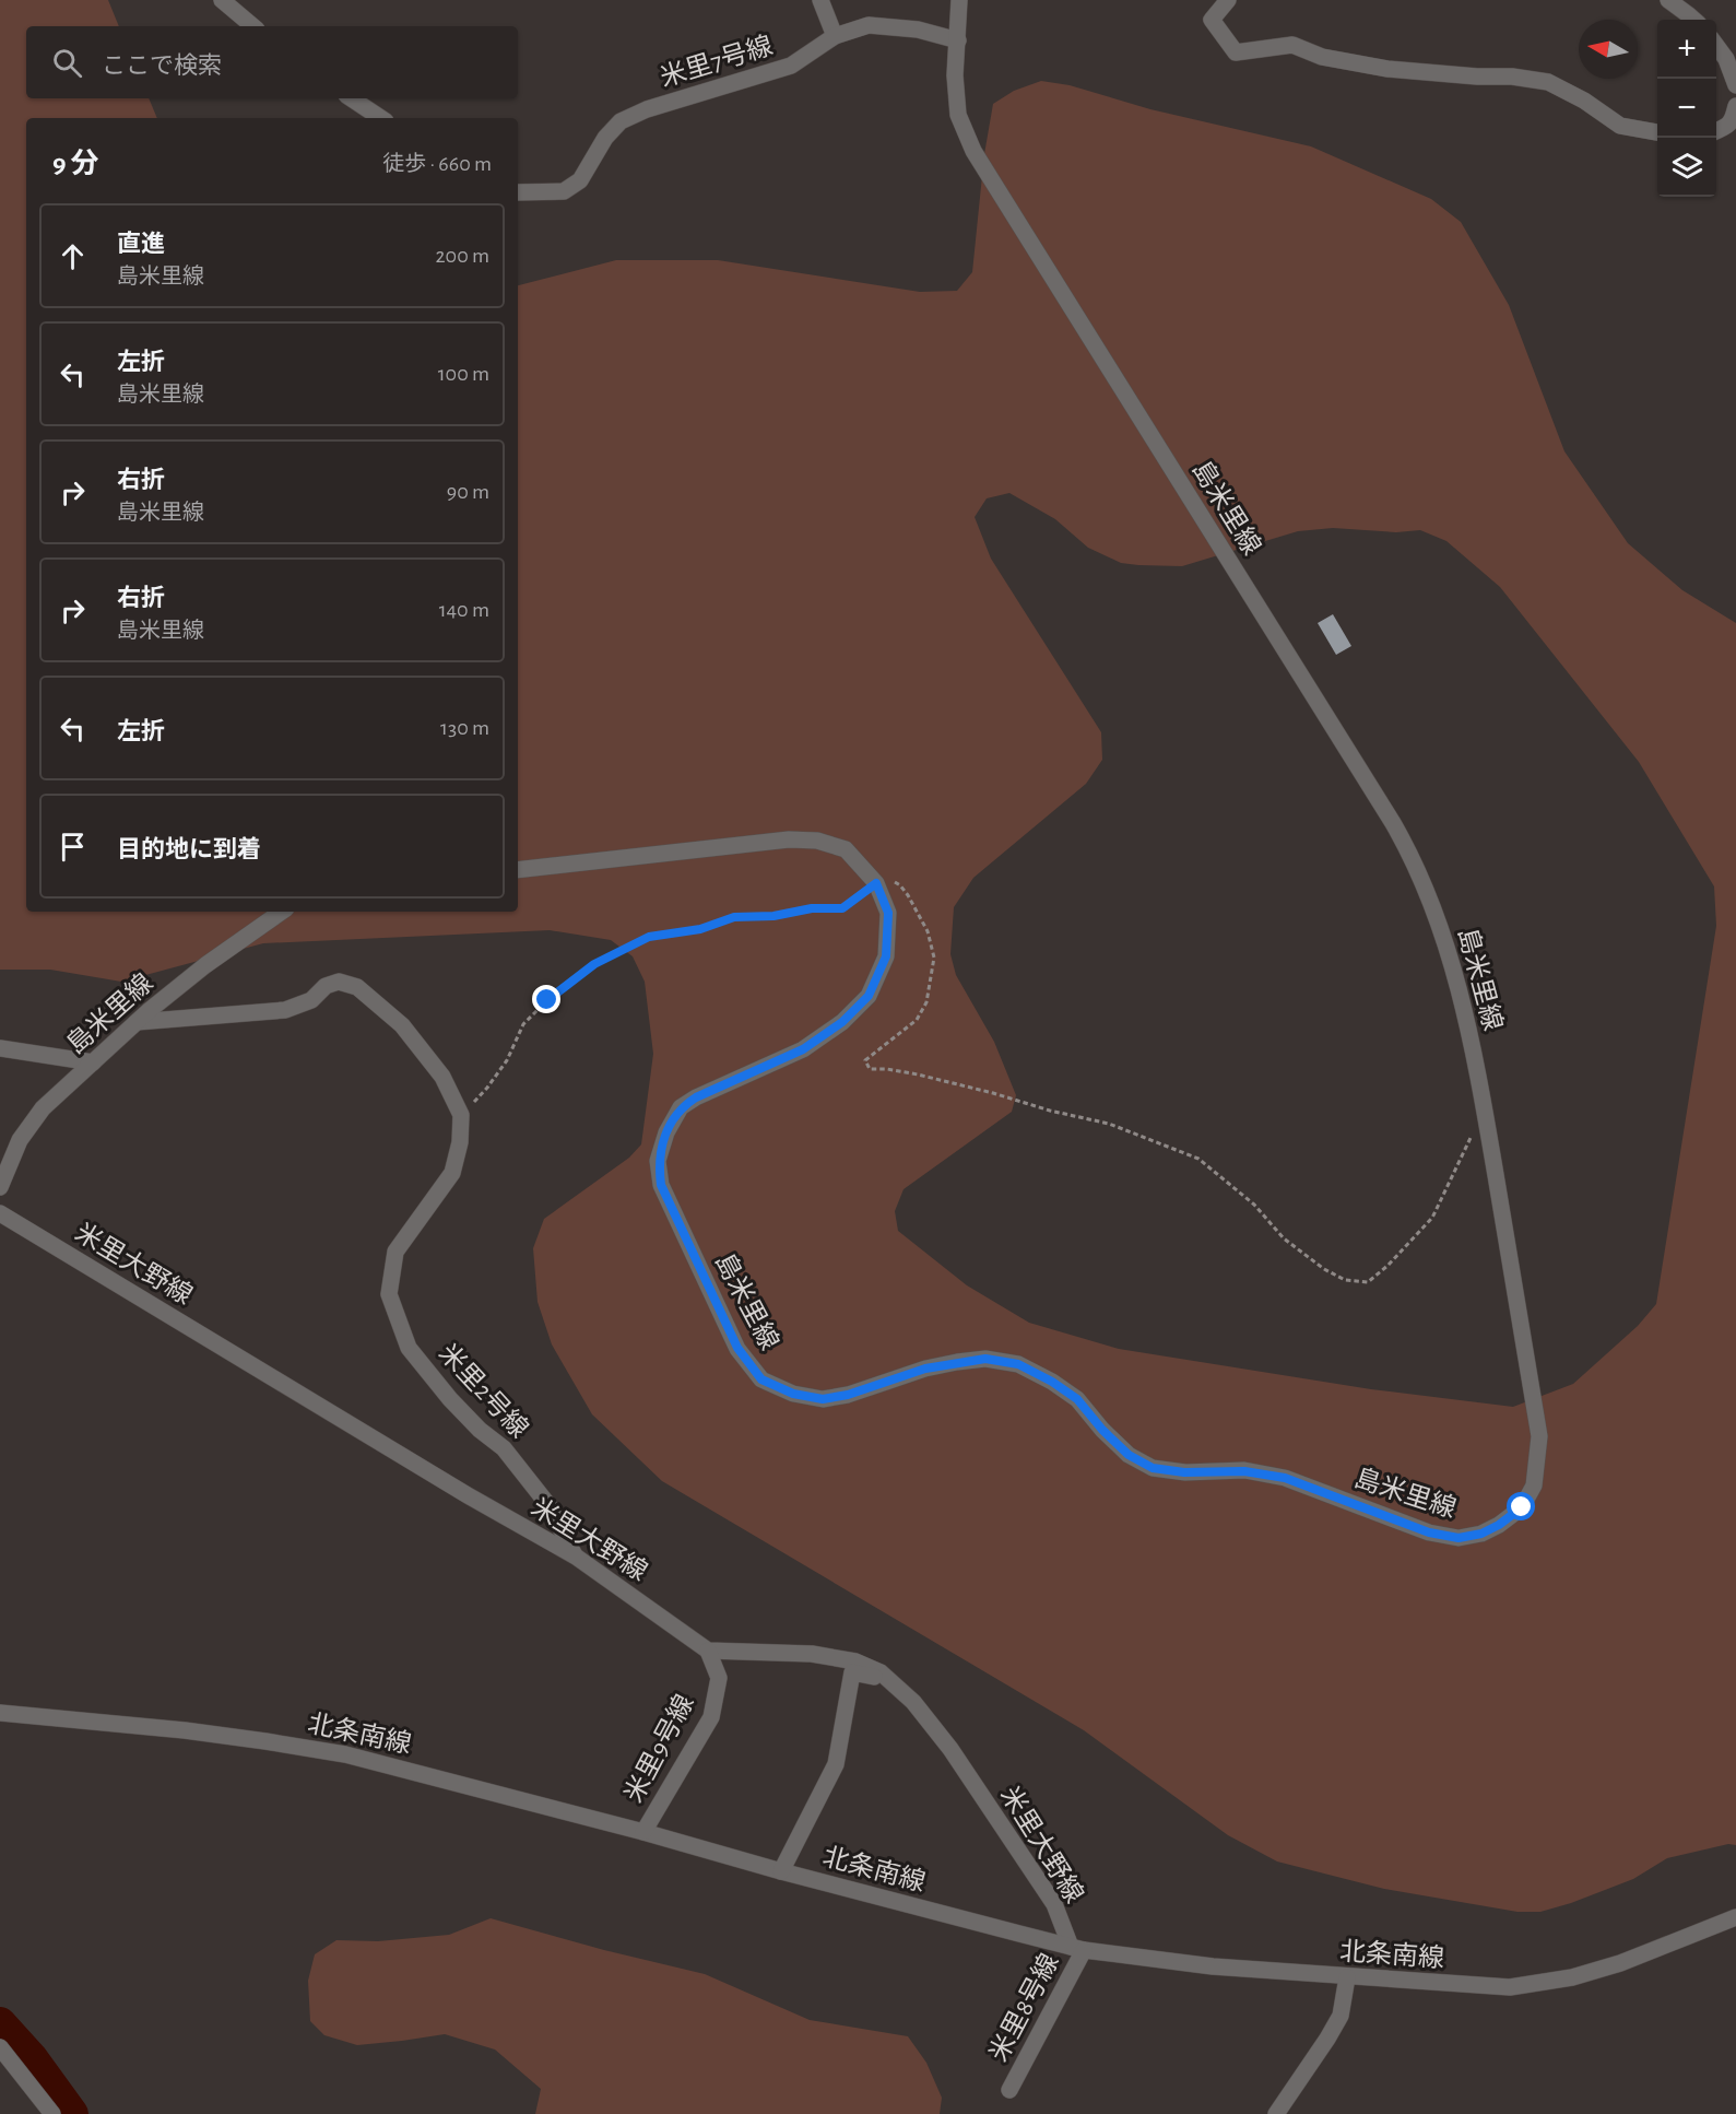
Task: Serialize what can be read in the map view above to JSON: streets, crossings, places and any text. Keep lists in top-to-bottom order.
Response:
{
  "streets": {
    "street": [
      "米里7号線",
      "島米里線",
      "米里大野線",
      "米里2号線",
      "北条南線",
      "米里9号線",
      "米里8号線"
    ]
  },
  "crossings": [
    ["米里7号線", "島米里線"],
    ["米里大野線", "米里2号線"],
    ["米里大野線", "北条南線"],
    ["米里大野線", "米里9号線"],
    ["米里大野線", "米里8号線"],
    ["北条南線", "米里9号線"],
    ["北条南線", "米里8号線"]
  ],
  "north": "left",
  "page": {
    "map_buttons": ["+", "−"],
    "search": "ここで検索",
    "heading": ["9 分", "徒歩 · 660 m"],
    "list": [
      ["直進", "島米里線", "200 m"],
      ["左折", "島米里線", "100 m"],
      ["右折", "島米里線", "90 m"],
      ["右折", "島米里線", "140 m"],
      ["左折", "130 m"],
      "目的地に到着"
    ]
  }
}
